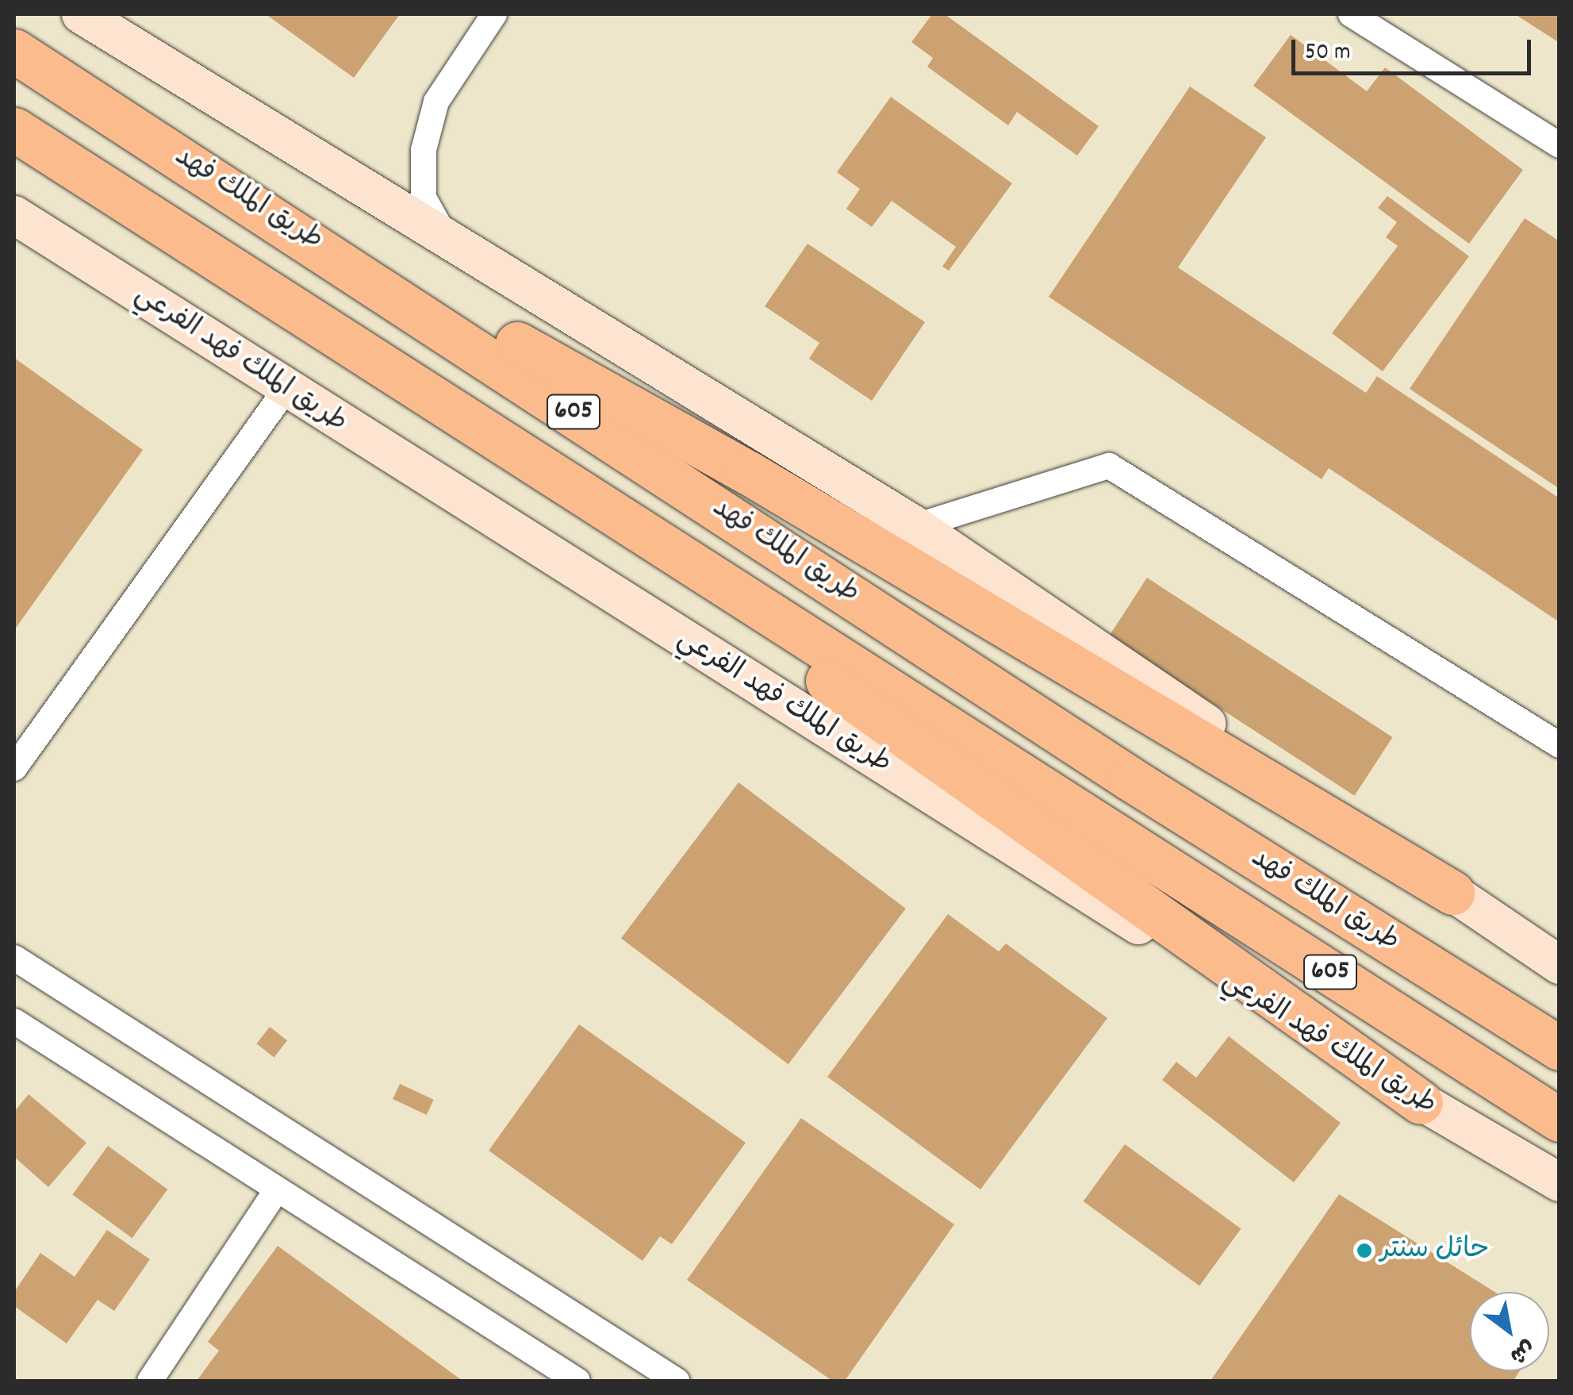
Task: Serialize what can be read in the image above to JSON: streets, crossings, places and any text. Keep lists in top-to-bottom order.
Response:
{
  "streets": {
    "highway": ["طريق الملك فهد", "605"],
    "main road": ["طريق الملك فهد الفرعي"]
  },
  "places": ["حائل سنتر"],
  "scale_bar": "50 m",
  "north": "bottom right"
}
